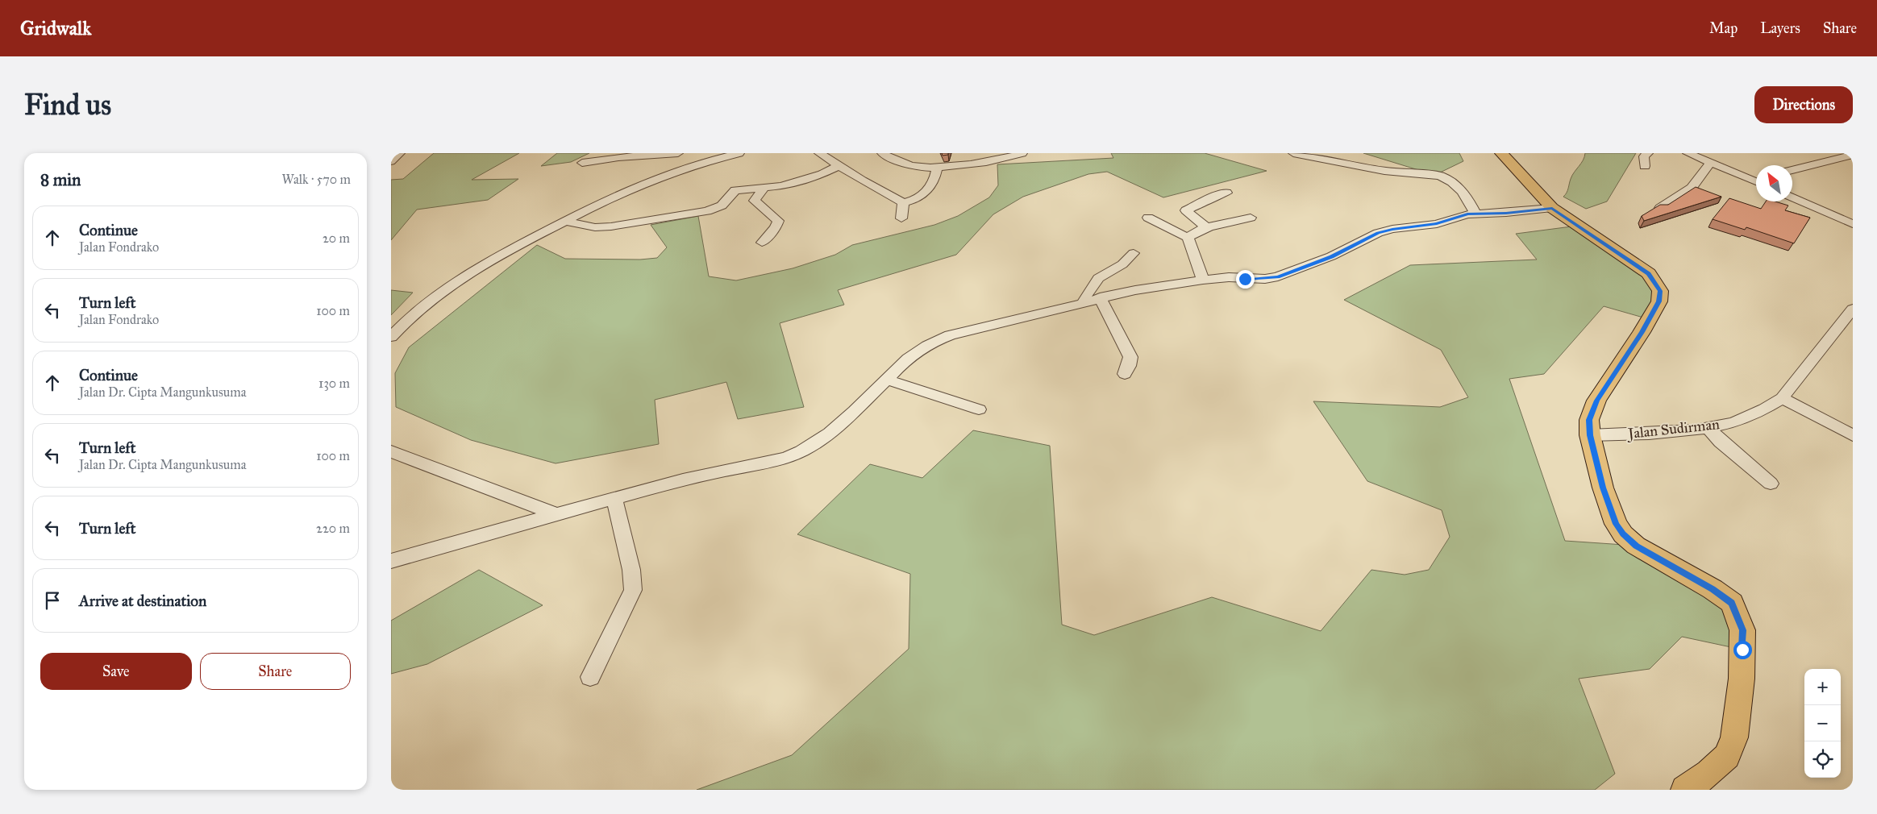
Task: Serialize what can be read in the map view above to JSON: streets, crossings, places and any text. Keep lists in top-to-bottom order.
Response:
{
  "streets": {
    "street": ["Jalan Sudirman"]
  },
  "north": "top left",
  "page": {
    "header": "Gridwalk",
    "nav": ["Map", "Layers", "Share"],
    "buttons": [
      "Directions",
      ["Save", "Share"]
    ],
    "title": "Find us",
    "heading": ["8 min", "Walk · 570 m"],
    "list": [
      ["Continue", "Jalan Fondrako", "20 m"],
      ["Turn left", "Jalan Fondrako", "100 m"],
      ["Continue", "Jalan Dr. Cipta Mangunkusuma", "130 m"],
      ["Turn left", "Jalan Dr. Cipta Mangunkusuma", "100 m"],
      ["Turn left", "220 m"],
      "Arrive at destination"
    ],
    "map_buttons": ["+", "−"]
  }
}
